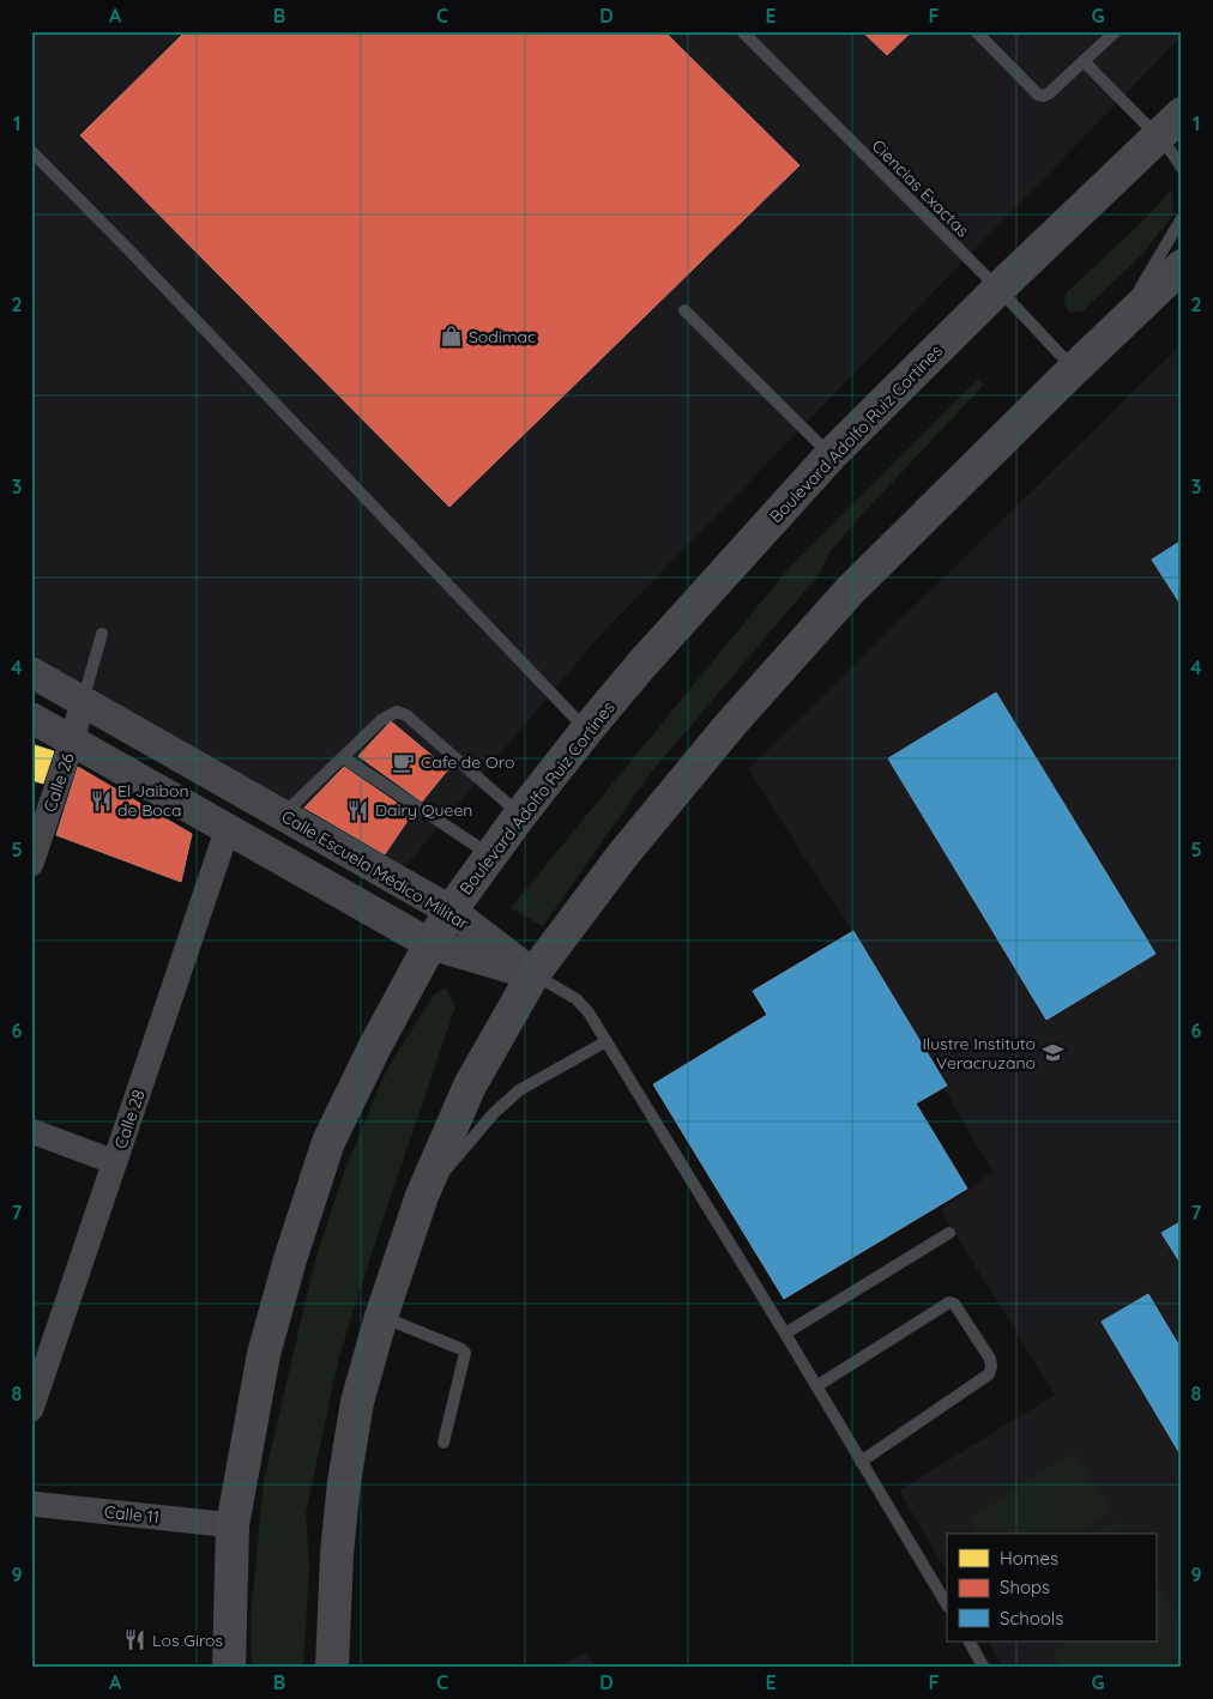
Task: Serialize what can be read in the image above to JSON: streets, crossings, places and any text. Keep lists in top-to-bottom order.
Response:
{
  "streets": {
    "main road": ["Boulevard Adolfo Ruiz Cortines"],
    "street": [
      "Calle 26",
      "Calle Escuela Médico Militar",
      "Calle 28",
      "Calle 11"
    ],
    "lane": ["Ciencias Exactas"]
  },
  "crossings": [
    ["Ciencias Exactas", "Boulevard Adolfo Ruiz Cortines"],
    ["Boulevard Adolfo Ruiz Cortines", "Calle Escuela Médico Militar"],
    ["Boulevard Adolfo Ruiz Cortines", "Calle 11"],
    ["Calle 26", "Calle Escuela Médico Militar"],
    ["Calle Escuela Médico Militar", "Calle 28"]
  ],
  "places": {
    "shop": ["Sodimac"],
    "cafe": ["Cafe de Oro"],
    "restaurant": ["El Jaibon de Boca", "Dairy Queen", "Los Giros"],
    "school or university": ["Ilustre Instituto Veracruzano"]
  },
  "legend": ["Homes", "Shops", "Schools"],
  "grid": {
    "columns": [
      "A",
      "B",
      "C",
      "D",
      "E",
      "F",
      "G"
    ],
    "rows": [
      "1",
      "2",
      "3",
      "4",
      "5",
      "6",
      "7",
      "8",
      "9"
    ]
  }
}
